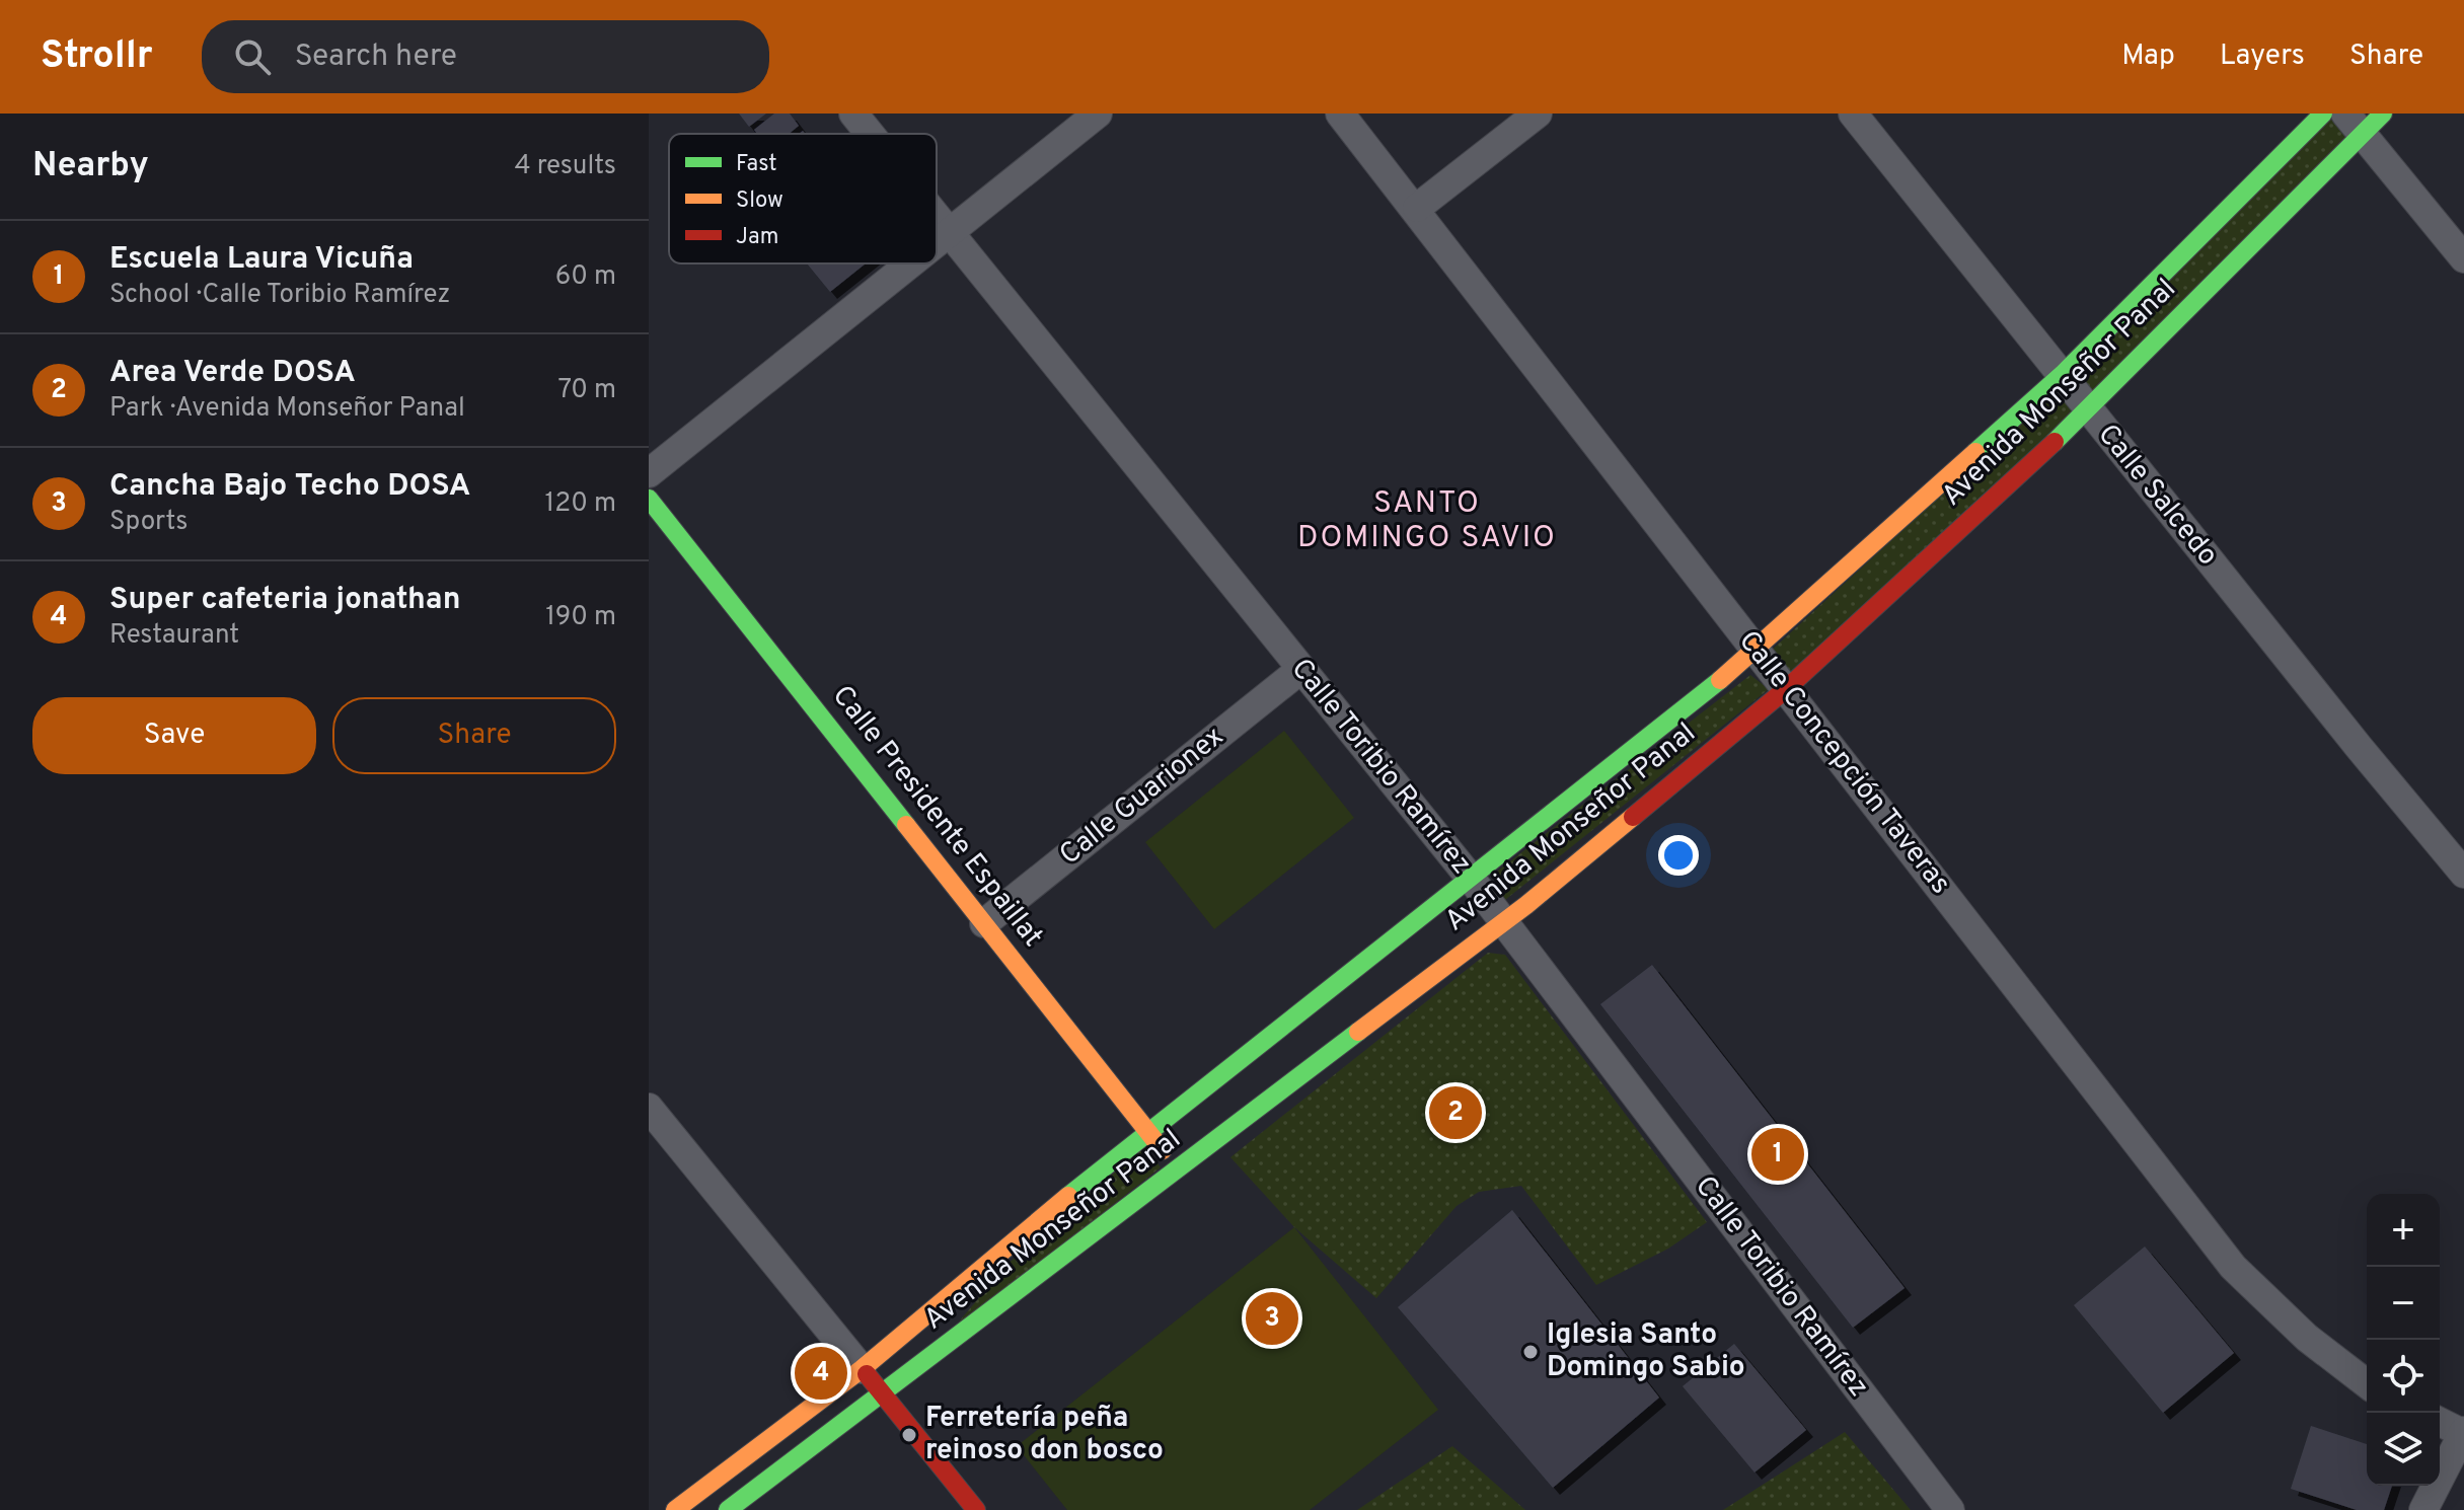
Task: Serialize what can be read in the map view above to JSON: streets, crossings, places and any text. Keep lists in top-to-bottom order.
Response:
{
  "streets": {
    "street": [
      "Avenida Monseñor Panal",
      "Calle Salcedo",
      "Calle Concepción Taveras",
      "Calle Toribio Ramírez",
      "Calle Guarionex",
      "Calle Presidente Espaillat"
    ]
  },
  "crossings": [
    ["Avenida Monseñor Panal", "Calle Salcedo"],
    ["Avenida Monseñor Panal", "Calle Concepción Taveras"],
    ["Avenida Monseñor Panal", "Calle Toribio Ramírez"],
    ["Avenida Monseñor Panal", "Calle Presidente Espaillat"],
    ["Calle Toribio Ramírez", "Calle Guarionex"],
    ["Calle Guarionex", "Calle Presidente Espaillat"]
  ],
  "districts": ["SANTO DOMINGO SAVIO"],
  "places": ["Iglesia Santo Domingo Sabio", "Ferretería peña reinoso don bosco"],
  "legend": ["Fast", "Slow", "Jam"],
  "page": {
    "header": "Strollr",
    "search": "Search here",
    "nav": ["Map", "Layers", "Share"],
    "heading": ["Nearby", "4 results"],
    "list": [
      {
        "mark": "1",
        "name": "Escuela Laura Vicuña",
        "note": "School · Calle Toribio Ramírez",
        "value": "60 m"
      },
      {
        "mark": "2",
        "name": "Area Verde DOSA",
        "note": "Park · Avenida Monseñor Panal",
        "value": "70 m"
      },
      {
        "mark": "3",
        "name": "Cancha Bajo Techo DOSA",
        "note": "Sports",
        "value": "120 m"
      },
      {
        "mark": "4",
        "name": "Super cafeteria jonathan",
        "note": "Restaurant",
        "value": "190 m"
      }
    ],
    "buttons": ["Save", "Share"],
    "pins": [
      "2",
      "1",
      "3",
      "4"
    ],
    "map_buttons": ["+", "−"]
  }
}
